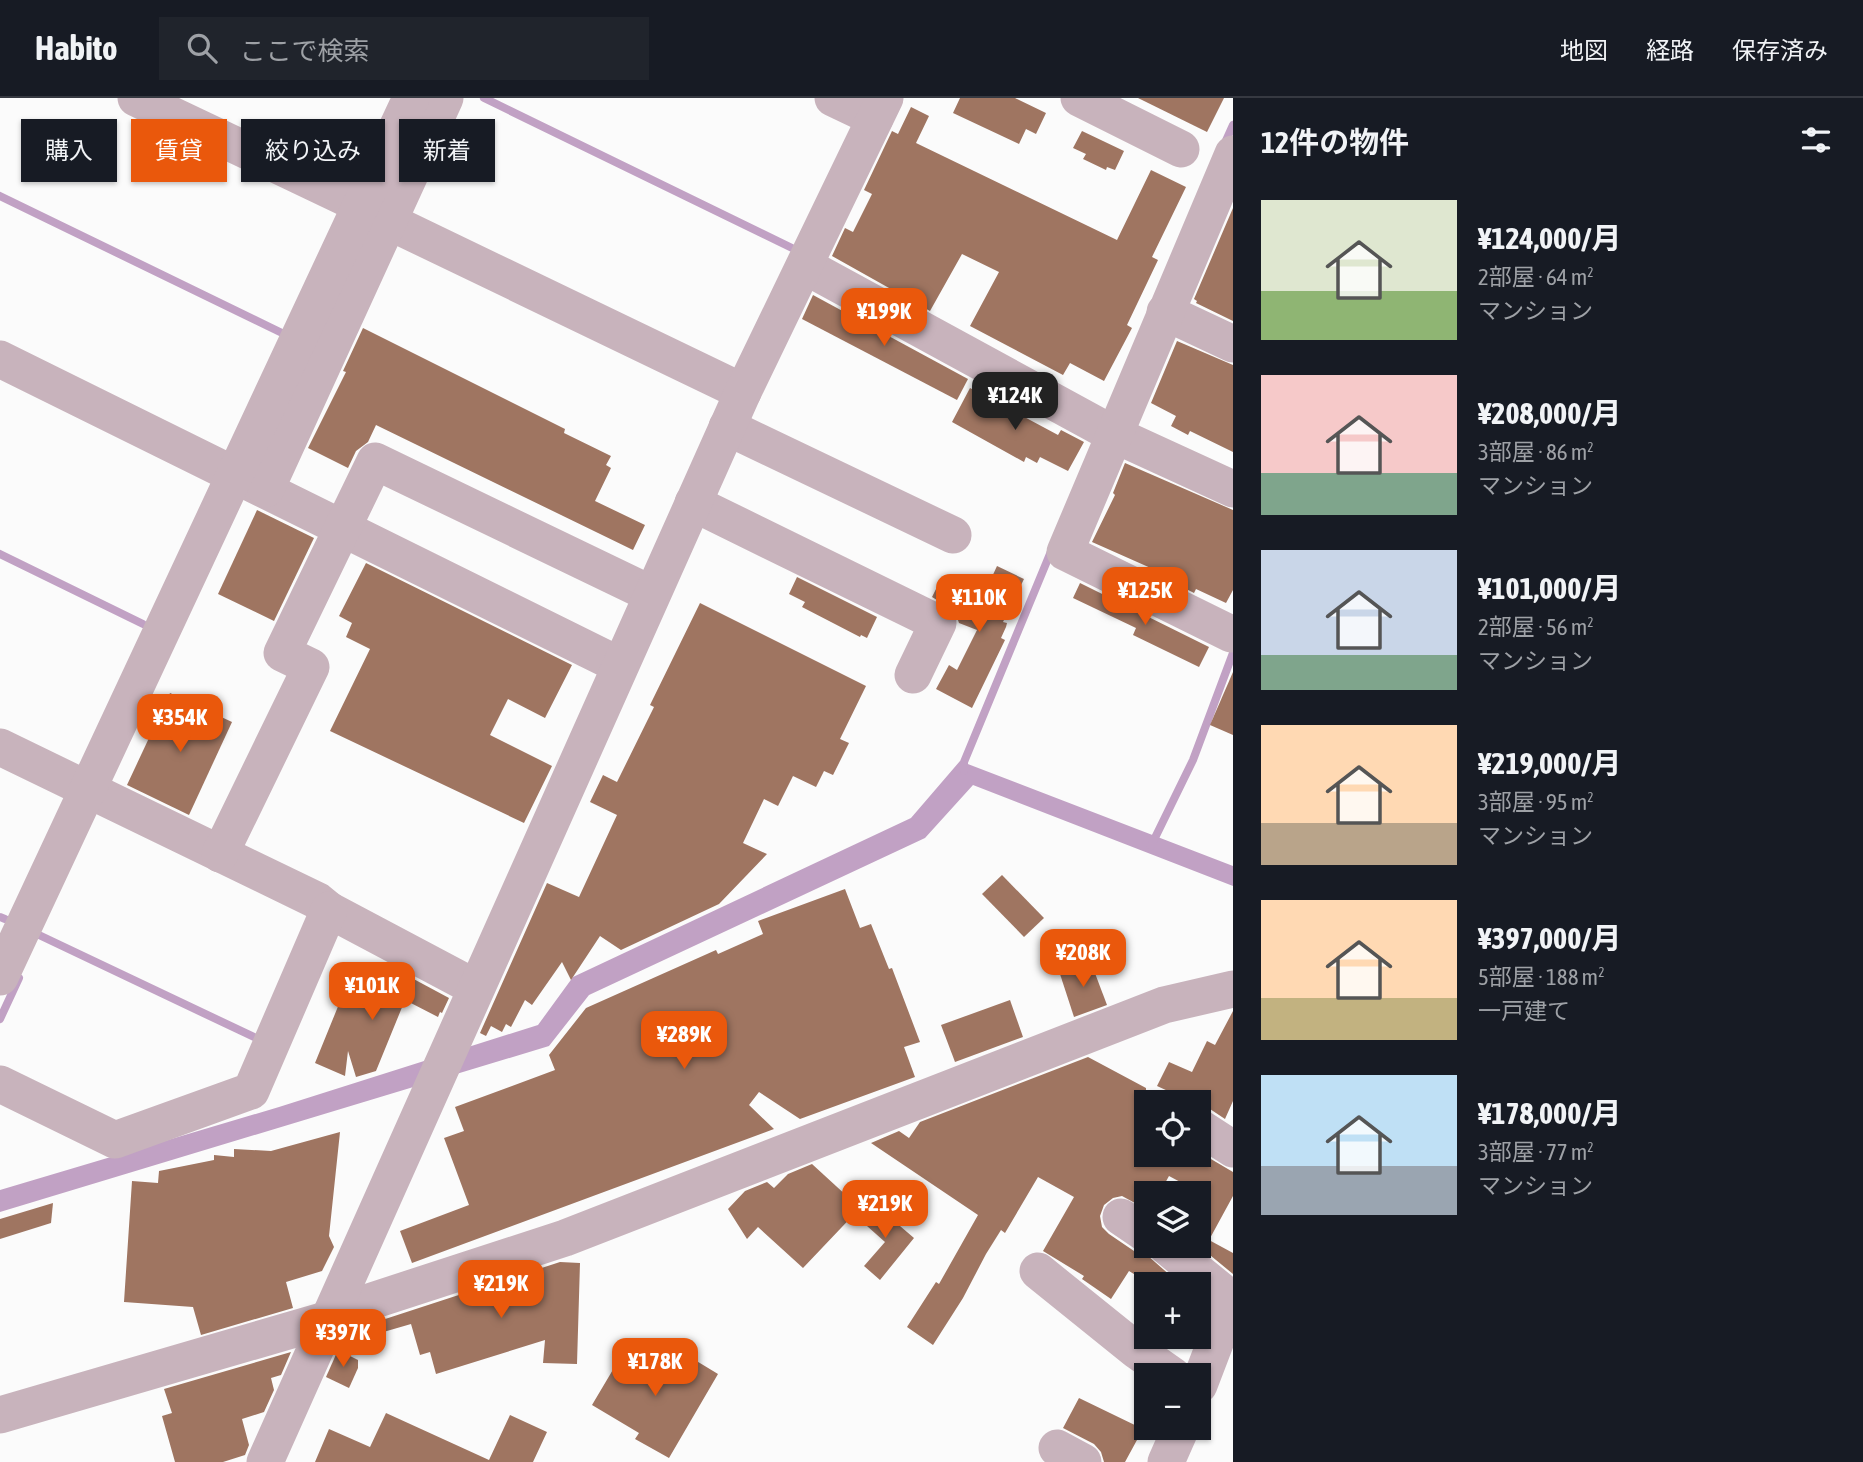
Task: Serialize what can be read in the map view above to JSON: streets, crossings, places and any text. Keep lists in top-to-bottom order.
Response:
{
  "page": {
    "header": "Habito",
    "search": "ここで検索",
    "nav": ["地図", "経路", "保存済み"],
    "heading": "12件の物件",
    "chip": [
      "購入",
      "賃貸",
      "絞り込み",
      "新着"
    ],
    "list": [
      {
        "name": "¥124,000/月",
        "note": "2部屋 · 64 m² · マンション"
      },
      {
        "name": "¥208,000/月",
        "note": "3部屋 · 86 m² · マンション"
      },
      {
        "name": "¥101,000/月",
        "note": "2部屋 · 56 m² · マンション"
      },
      {
        "name": "¥219,000/月",
        "note": "3部屋 · 95 m² · マンション"
      },
      {
        "name": "¥397,000/月",
        "note": "5部屋 · 188 m² · 一戸建て"
      },
      {
        "name": "¥178,000/月",
        "note": "3部屋 · 77 m² · マンション"
      }
    ],
    "price": [
      "¥199K",
      "¥124K",
      "¥125K",
      "¥110K",
      "¥354K",
      "¥208K",
      "¥101K",
      "¥289K",
      "¥219K",
      "¥219K",
      "¥397K",
      "¥178K"
    ],
    "map_buttons": ["+", "−"]
  }
}
